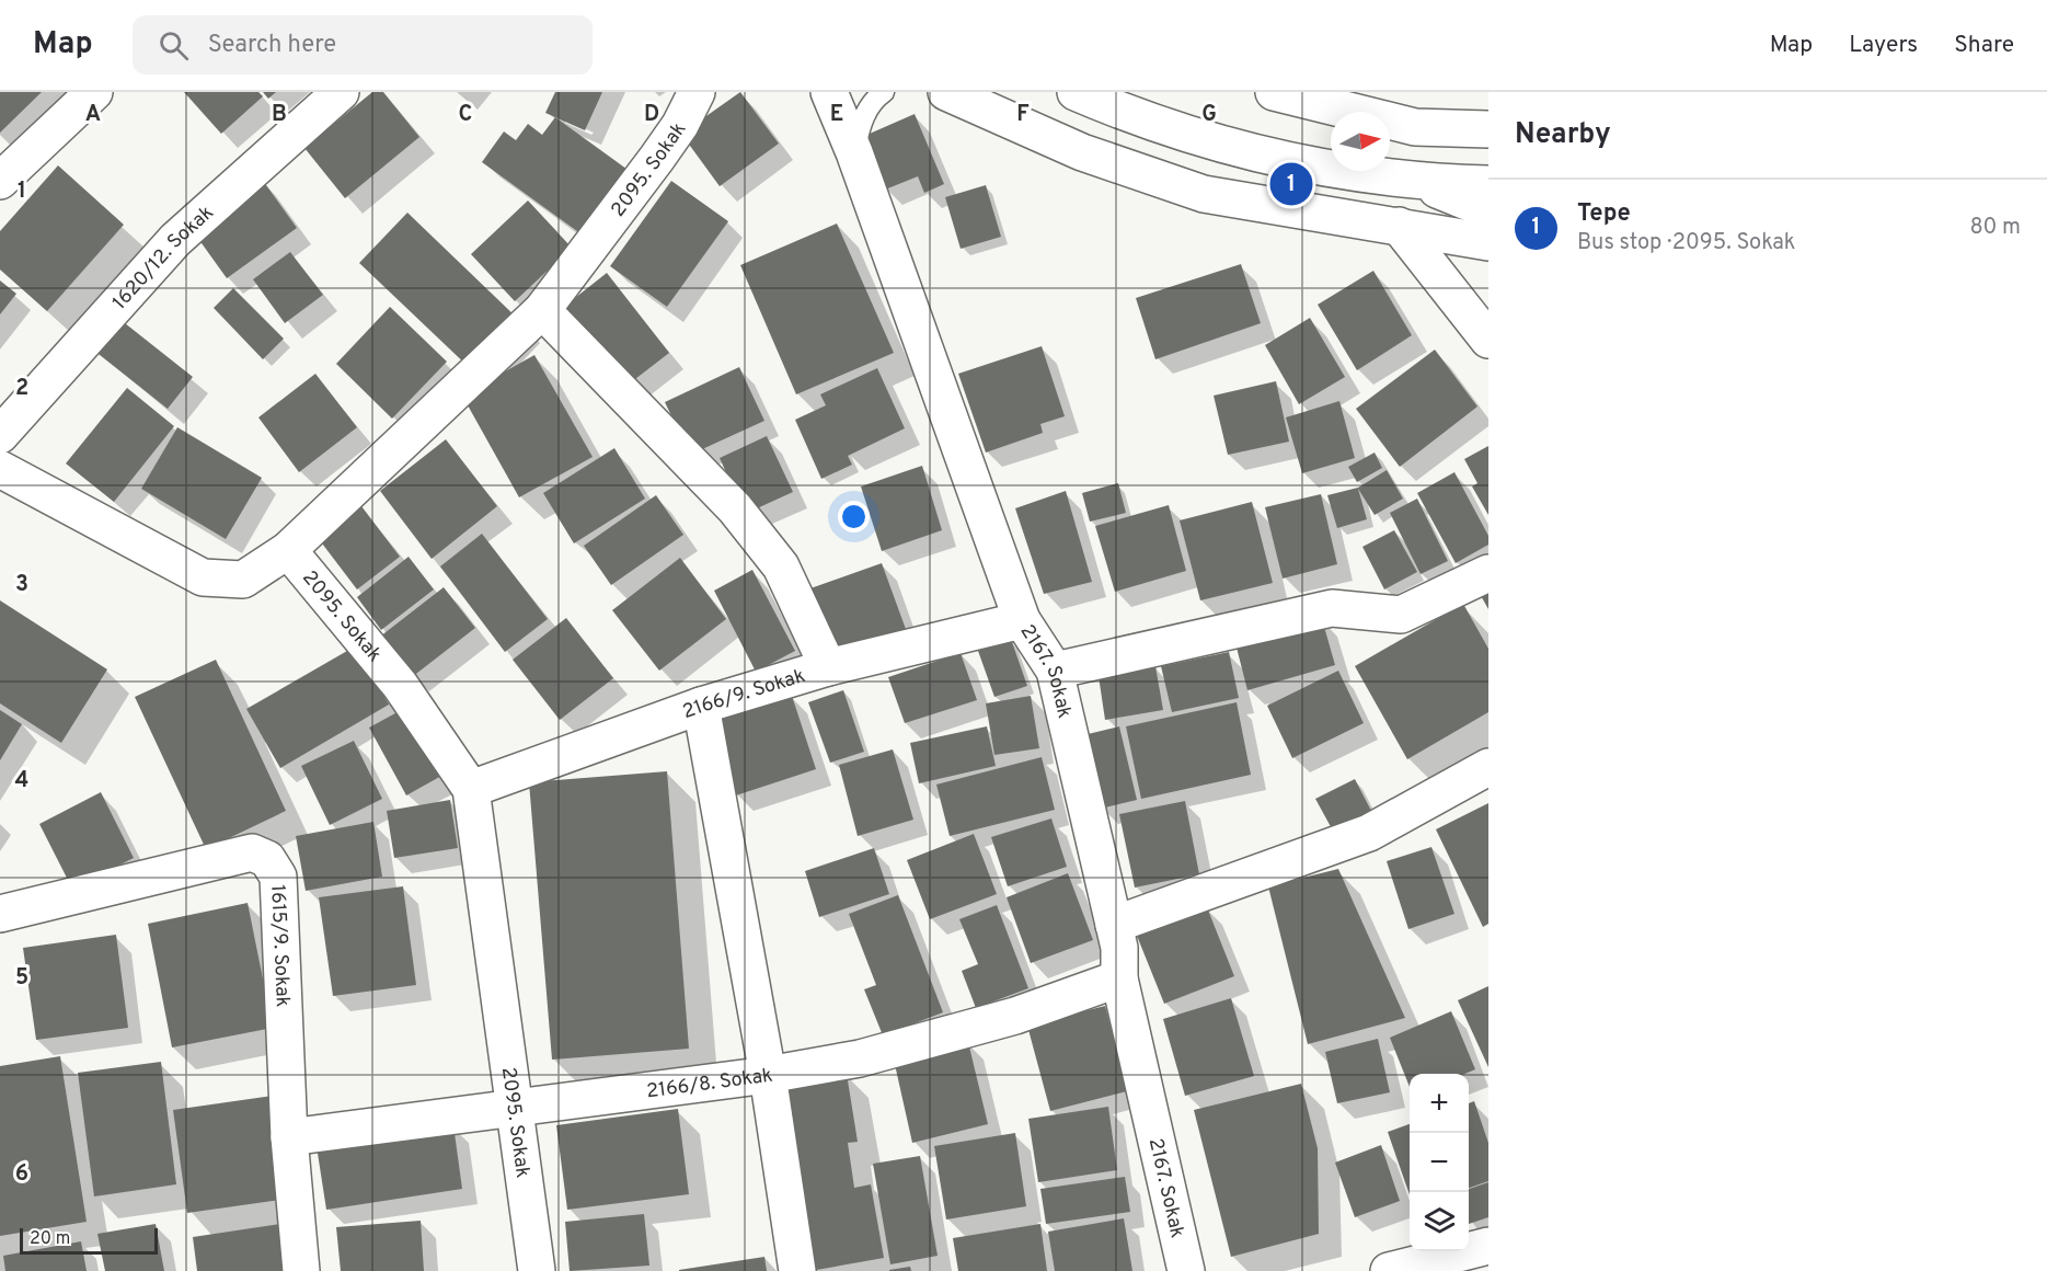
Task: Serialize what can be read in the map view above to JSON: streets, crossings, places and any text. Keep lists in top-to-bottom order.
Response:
{
  "streets": {
    "street": [
      "2095. Sokak",
      "1620/12. Sokak",
      "2167. Sokak",
      "2166/9. Sokak",
      "1615/9. Sokak",
      "2166/8. Sokak"
    ]
  },
  "crossings": [
    ["2095. Sokak", "2166/9. Sokak"],
    ["2095. Sokak", "2166/8. Sokak"],
    ["2167. Sokak", "2166/9. Sokak"],
    ["2167. Sokak", "2166/8. Sokak"],
    ["1615/9. Sokak", "2166/8. Sokak"]
  ],
  "scale_bar": "20 m",
  "north": "right",
  "page": {
    "header": "Map",
    "search": "Search here",
    "nav": ["Map", "Layers", "Share"],
    "heading": "Nearby",
    "pins": "1",
    "list": [
      {
        "mark": "1",
        "name": "Tepe",
        "note": "Bus stop · 2095. Sokak",
        "value": "80 m"
      }
    ],
    "map_buttons": ["+", "−"],
    "scale": "20 m"
  },
  "grid": {
    "columns": [
      "A",
      "B",
      "C",
      "D",
      "E",
      "F",
      "G"
    ],
    "rows": [
      "1",
      "2",
      "3",
      "4",
      "5",
      "6"
    ]
  }
}
